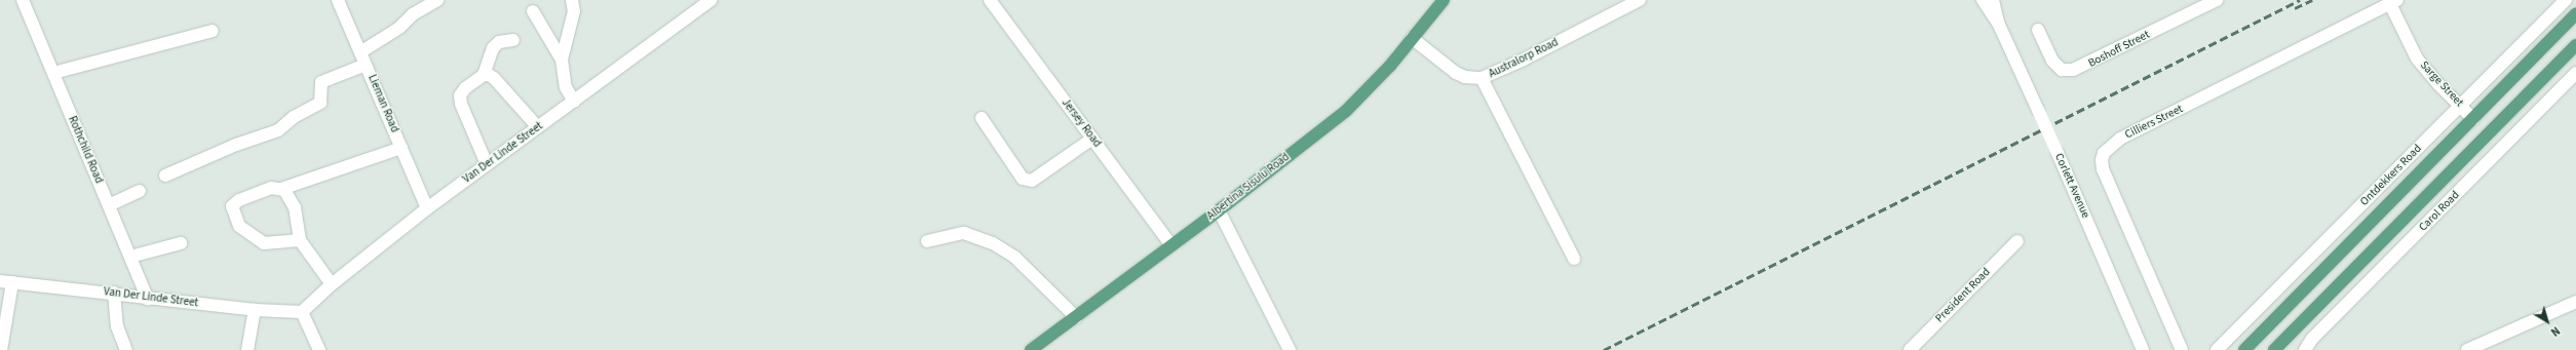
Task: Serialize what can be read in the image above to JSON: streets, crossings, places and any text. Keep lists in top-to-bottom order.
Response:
{
  "streets": {
    "main road": ["Ontdekkers Road", "Albertina Sisulu Road"],
    "street": [
      "Boshoff Street",
      "Australorp Road",
      "Sarge Street",
      "Lieman Road",
      "Cilliers Street",
      "Jersey Road",
      "Rothchild Road",
      "Van Der Linde Street",
      "Corlett Avenue",
      "Carol Road",
      "President Road"
    ]
  },
  "crossings": [
    ["Australorp Road", "Albertina Sisulu Road"],
    ["Sarge Street", "Cilliers Street"],
    ["Sarge Street", "Ontdekkers Road"],
    ["Lieman Road", "Van Der Linde Street"],
    ["Jersey Road", "Albertina Sisulu Road"],
    ["Rothchild Road", "Van Der Linde Street"]
  ],
  "north": "bottom right"
}
